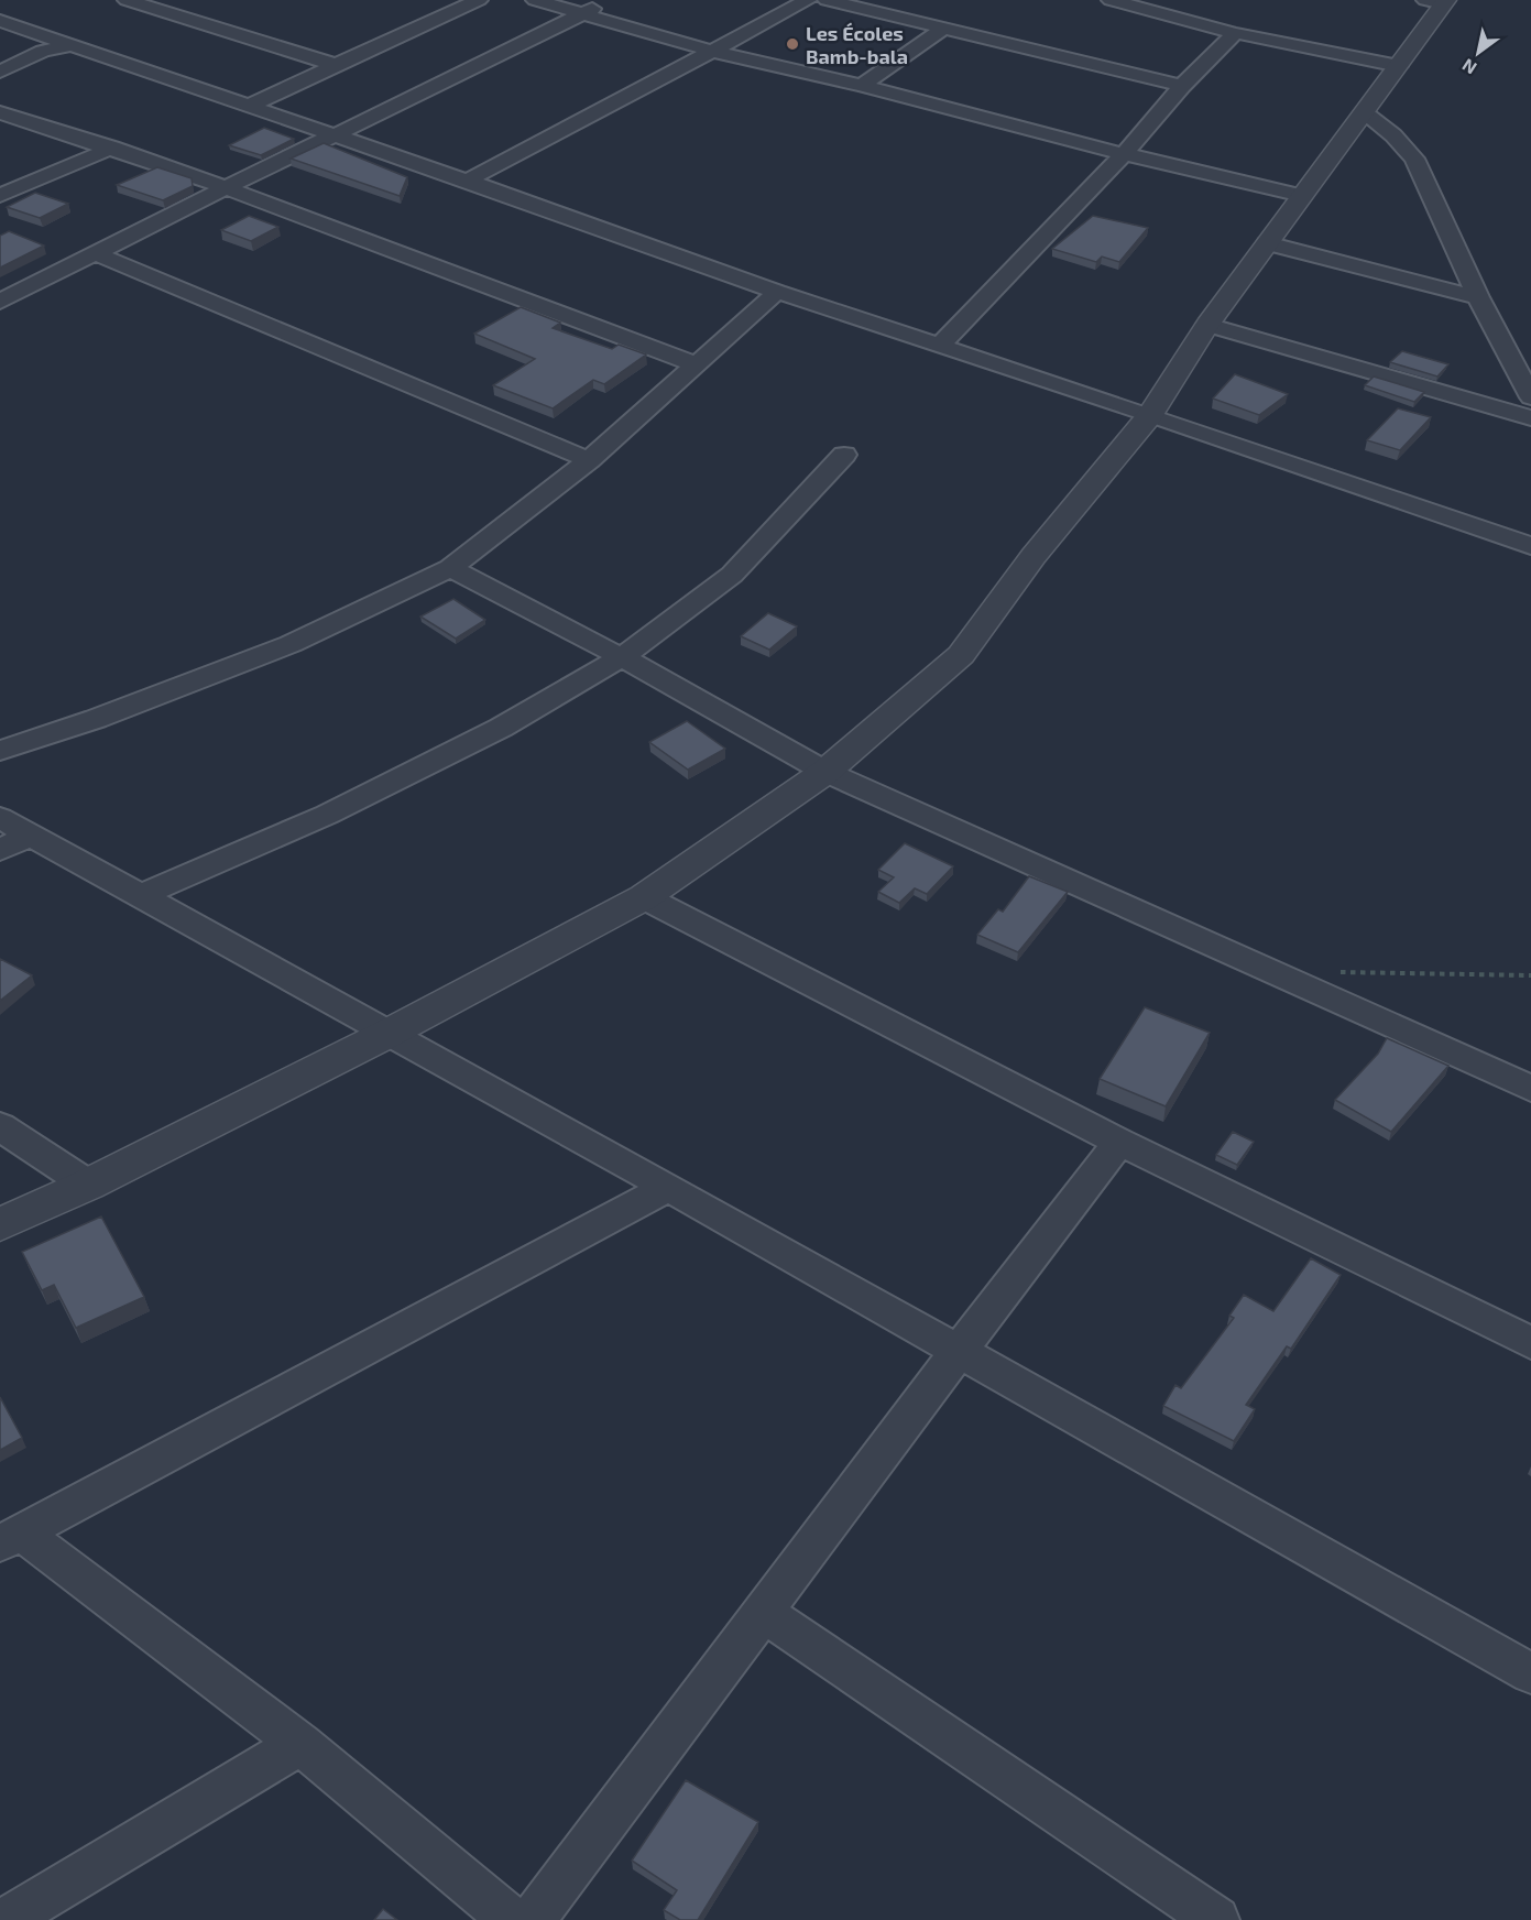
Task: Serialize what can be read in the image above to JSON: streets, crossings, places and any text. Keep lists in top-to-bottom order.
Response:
{
  "places": ["Les Écoles Bamb-bala"],
  "north": "bottom left"
}
